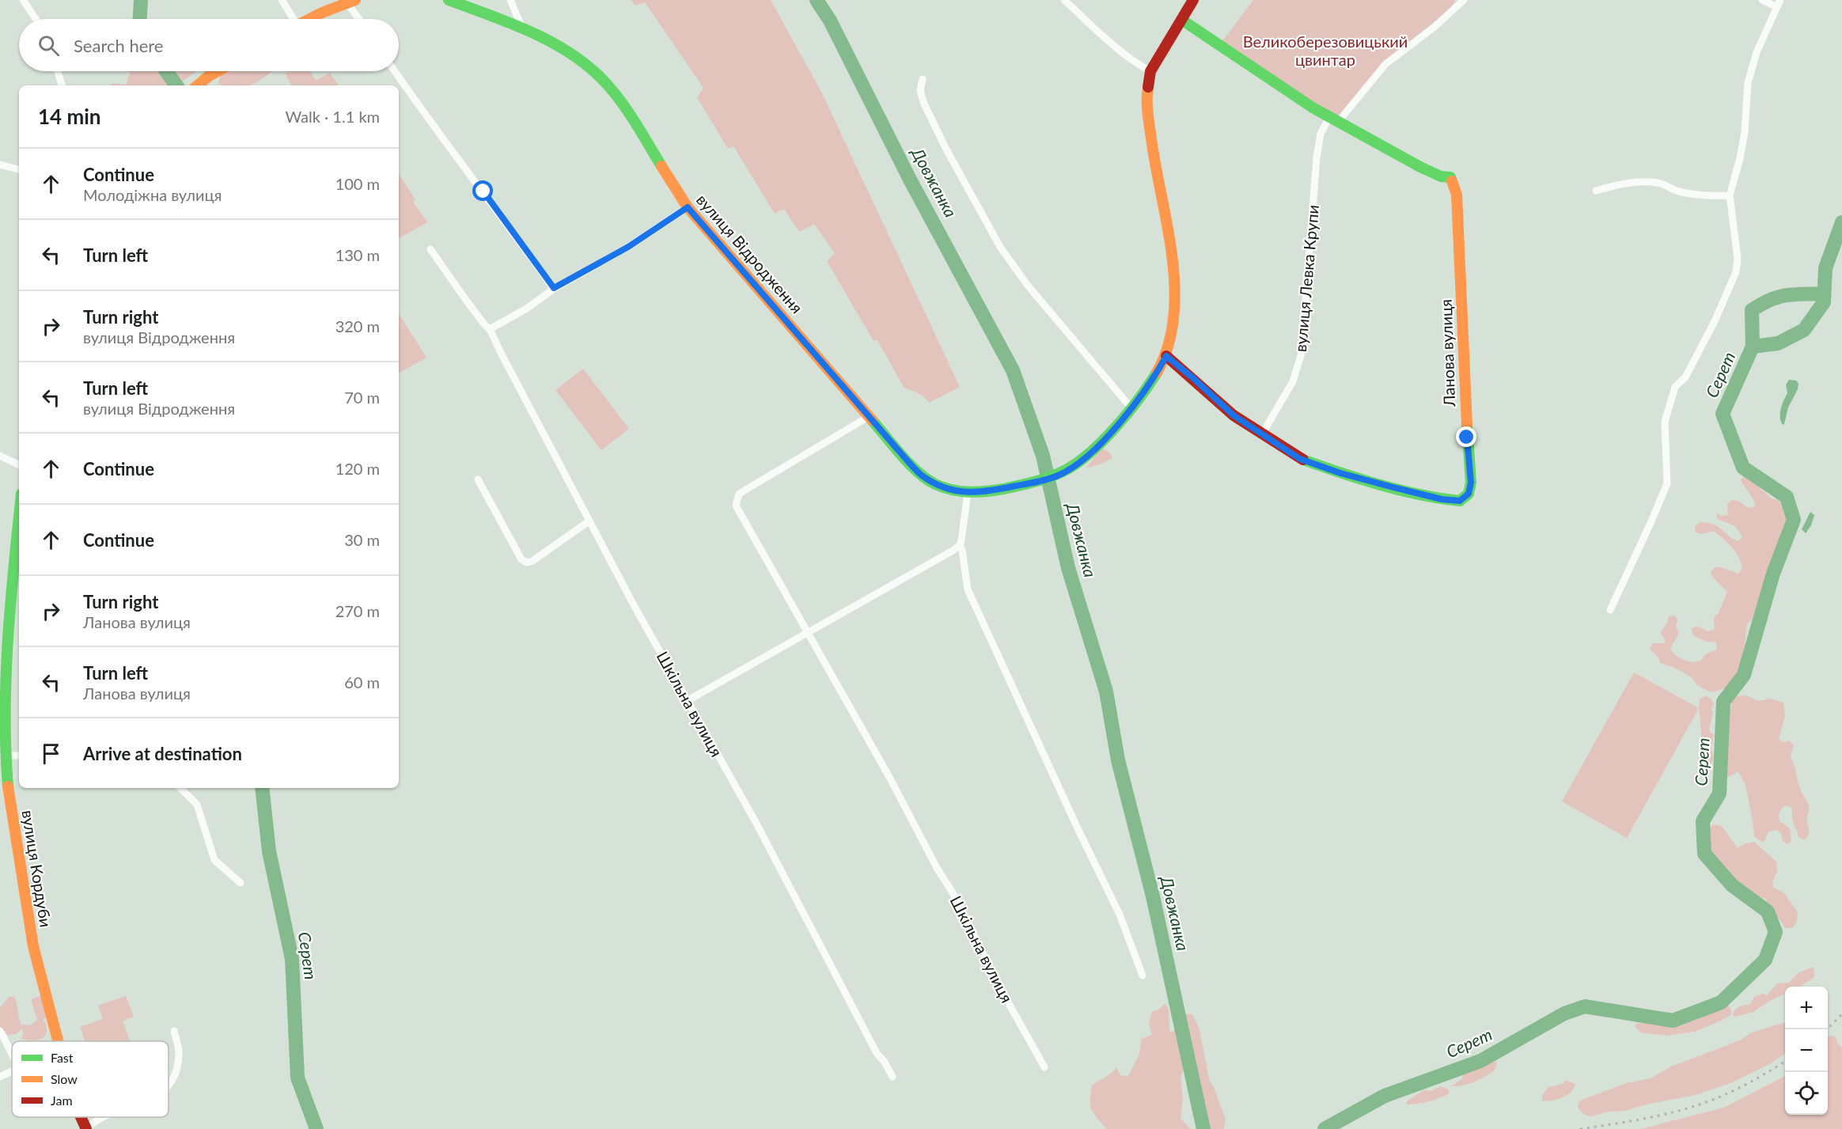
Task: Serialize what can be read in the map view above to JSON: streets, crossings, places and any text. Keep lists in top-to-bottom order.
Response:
{
  "streets": {
    "street": [
      "вулиця Відродження",
      "вулиця Левка Крупи",
      "Ланова вулиця",
      "Шкільна вулиця",
      "вулиця Кордуби"
    ]
  },
  "crossings": [
    ["вулиця Відродження", "Ланова вулиця"],
    ["вулиця Відродження", "Шкільна вулиця"],
    ["вулиця Левка Крупи", "Ланова вулиця"]
  ],
  "water": ["Довжанка", "Серет"],
  "parks": ["Великоберезовицький цвинтар"],
  "legend": ["Fast", "Slow", "Jam"],
  "page": {
    "search": "Search here",
    "heading": ["14 min", "Walk · 1.1 km"],
    "list": [
      ["Continue", "Молодіжна вулиця", "100 m"],
      ["Turn left", "130 m"],
      ["Turn right", "вулиця Відродження", "320 m"],
      ["Turn left", "вулиця Відродження", "70 m"],
      ["Continue", "120 m"],
      ["Continue", "30 m"],
      ["Turn right", "Ланова вулиця", "270 m"],
      ["Turn left", "Ланова вулиця", "60 m"],
      "Arrive at destination"
    ],
    "map_buttons": ["+", "−"]
  }
}
